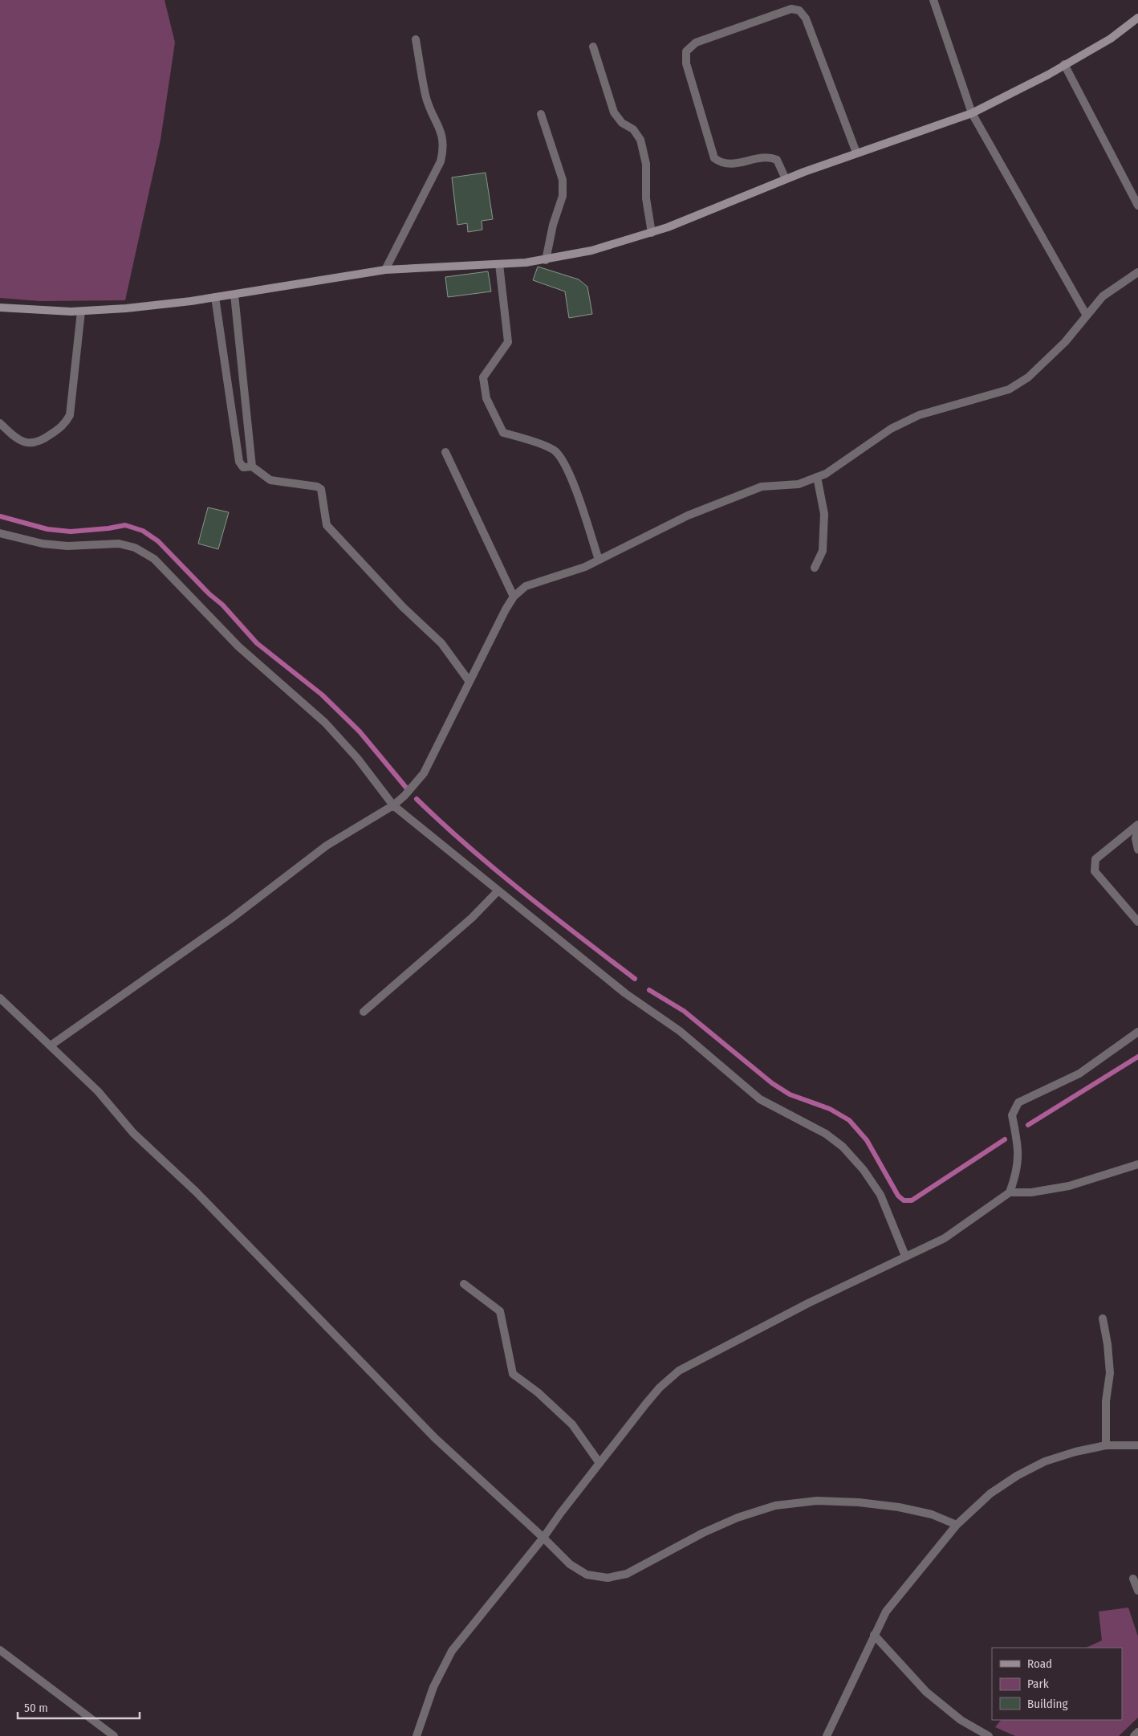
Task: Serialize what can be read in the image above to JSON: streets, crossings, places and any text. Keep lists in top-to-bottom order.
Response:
{
  "legend": ["Road", "Park", "Building"],
  "scale_bar": "50 m"
}
